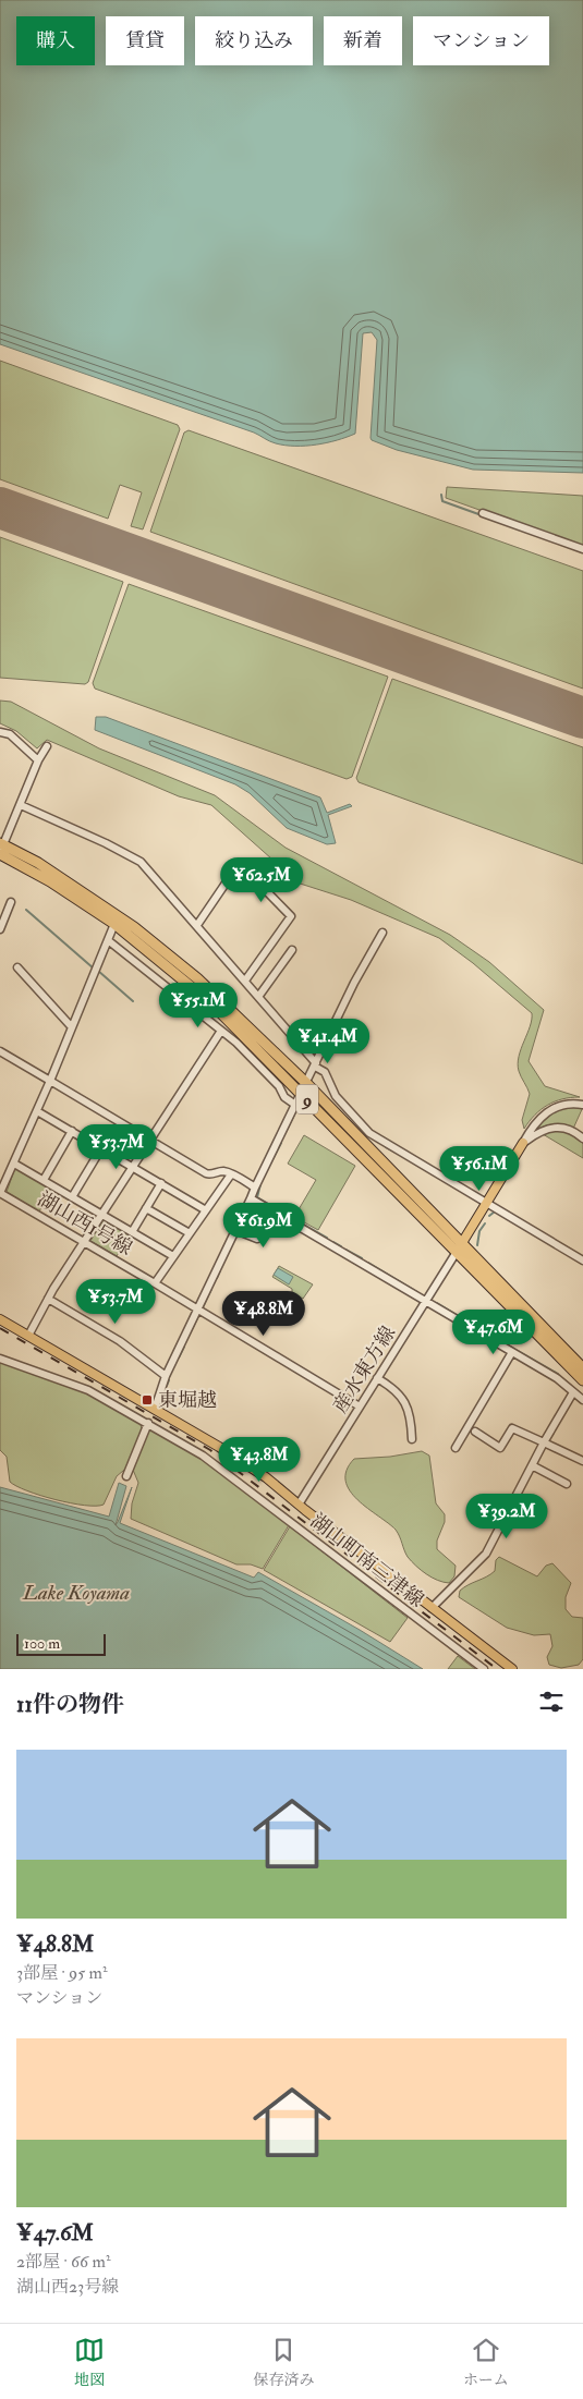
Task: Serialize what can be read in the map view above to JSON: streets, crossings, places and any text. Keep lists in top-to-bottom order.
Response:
{
  "streets": {
    "highway": ["9"],
    "street": ["湖山西1号線", "産水東方線", "湖山町南三津線"]
  },
  "crossings": [
    ["9", "湖山西1号線"],
    ["9", "産水東方線"],
    ["湖山西1号線", "産水東方線"]
  ],
  "water": ["Lake Koyama"],
  "places": {
    "transit": ["東堀越"]
  },
  "scale_bar": "100 m",
  "page": {
    "chip": [
      "購入",
      "賃貸",
      "絞り込み",
      "新着",
      "マンション"
    ],
    "price": [
      "¥62.5M",
      "¥55.1M",
      "¥41.4M",
      "¥53.7M",
      "¥56.1M",
      "¥61.9M",
      "¥53.7M",
      "¥48.8M",
      "¥47.6M",
      "¥43.8M",
      "¥39.2M"
    ],
    "scale": "100 m",
    "heading": "11件の物件",
    "list": [
      {
        "name": "¥48.8M",
        "note": "3部屋 · 95 m² · マンション"
      },
      {
        "name": "¥47.6M",
        "note": "2部屋 · 66 m² · 湖山西23号線"
      }
    ],
    "tabs": ["地図", "保存済み", "ホーム"]
  }
}
